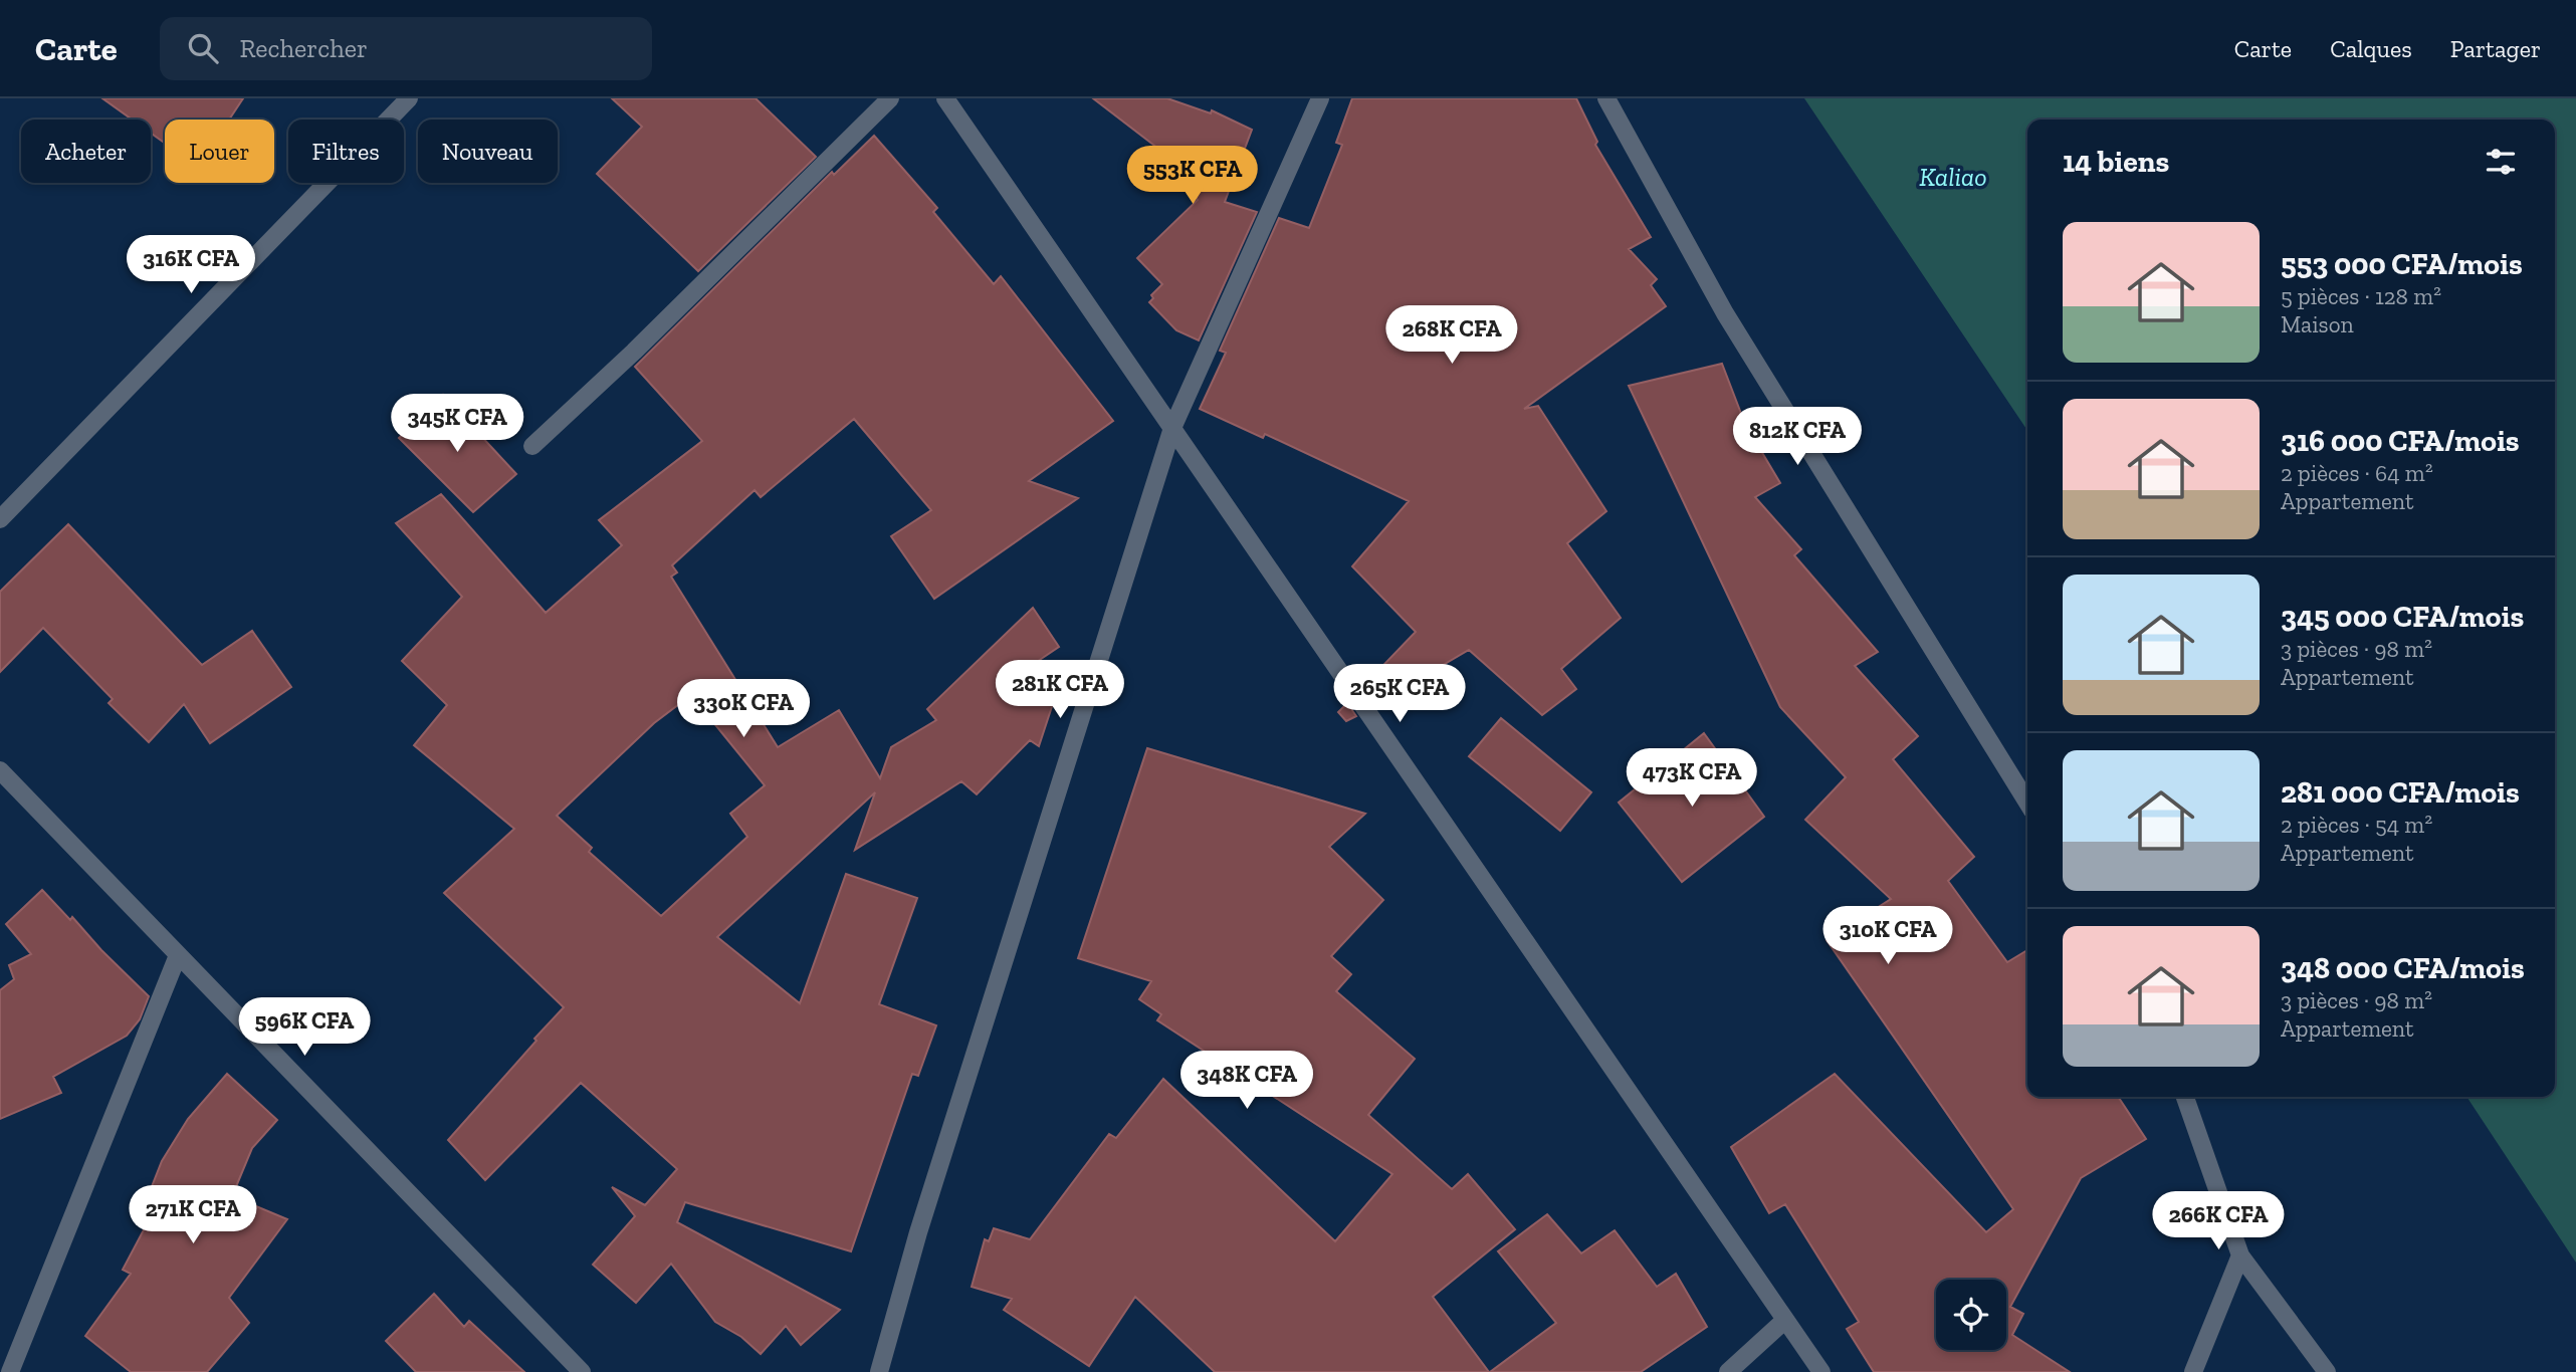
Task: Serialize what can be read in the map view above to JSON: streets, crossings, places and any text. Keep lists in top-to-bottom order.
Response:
{
  "water": ["Kaliao"],
  "page": {
    "header": "Carte",
    "search": "Rechercher",
    "nav": ["Carte", "Calques", "Partager"],
    "chip": [
      "Acheter",
      "Louer",
      "Filtres",
      "Nouveau"
    ],
    "heading": "14 biens",
    "price": [
      "553K CFA",
      "316K CFA",
      "268K CFA",
      "345K CFA",
      "812K CFA",
      "281K CFA",
      "265K CFA",
      "330K CFA",
      "473K CFA",
      "310K CFA",
      "596K CFA",
      "348K CFA",
      "271K CFA",
      "266K CFA"
    ],
    "list": [
      {
        "name": "553 000 CFA/mois",
        "note": "5 pièces · 128 m² · Maison"
      },
      {
        "name": "316 000 CFA/mois",
        "note": "2 pièces · 64 m² · Appartement"
      },
      {
        "name": "345 000 CFA/mois",
        "note": "3 pièces · 98 m² · Appartement"
      },
      {
        "name": "281 000 CFA/mois",
        "note": "2 pièces · 54 m² · Appartement"
      },
      {
        "name": "348 000 CFA/mois",
        "note": "3 pièces · 98 m² · Appartement"
      }
    ]
  }
}
